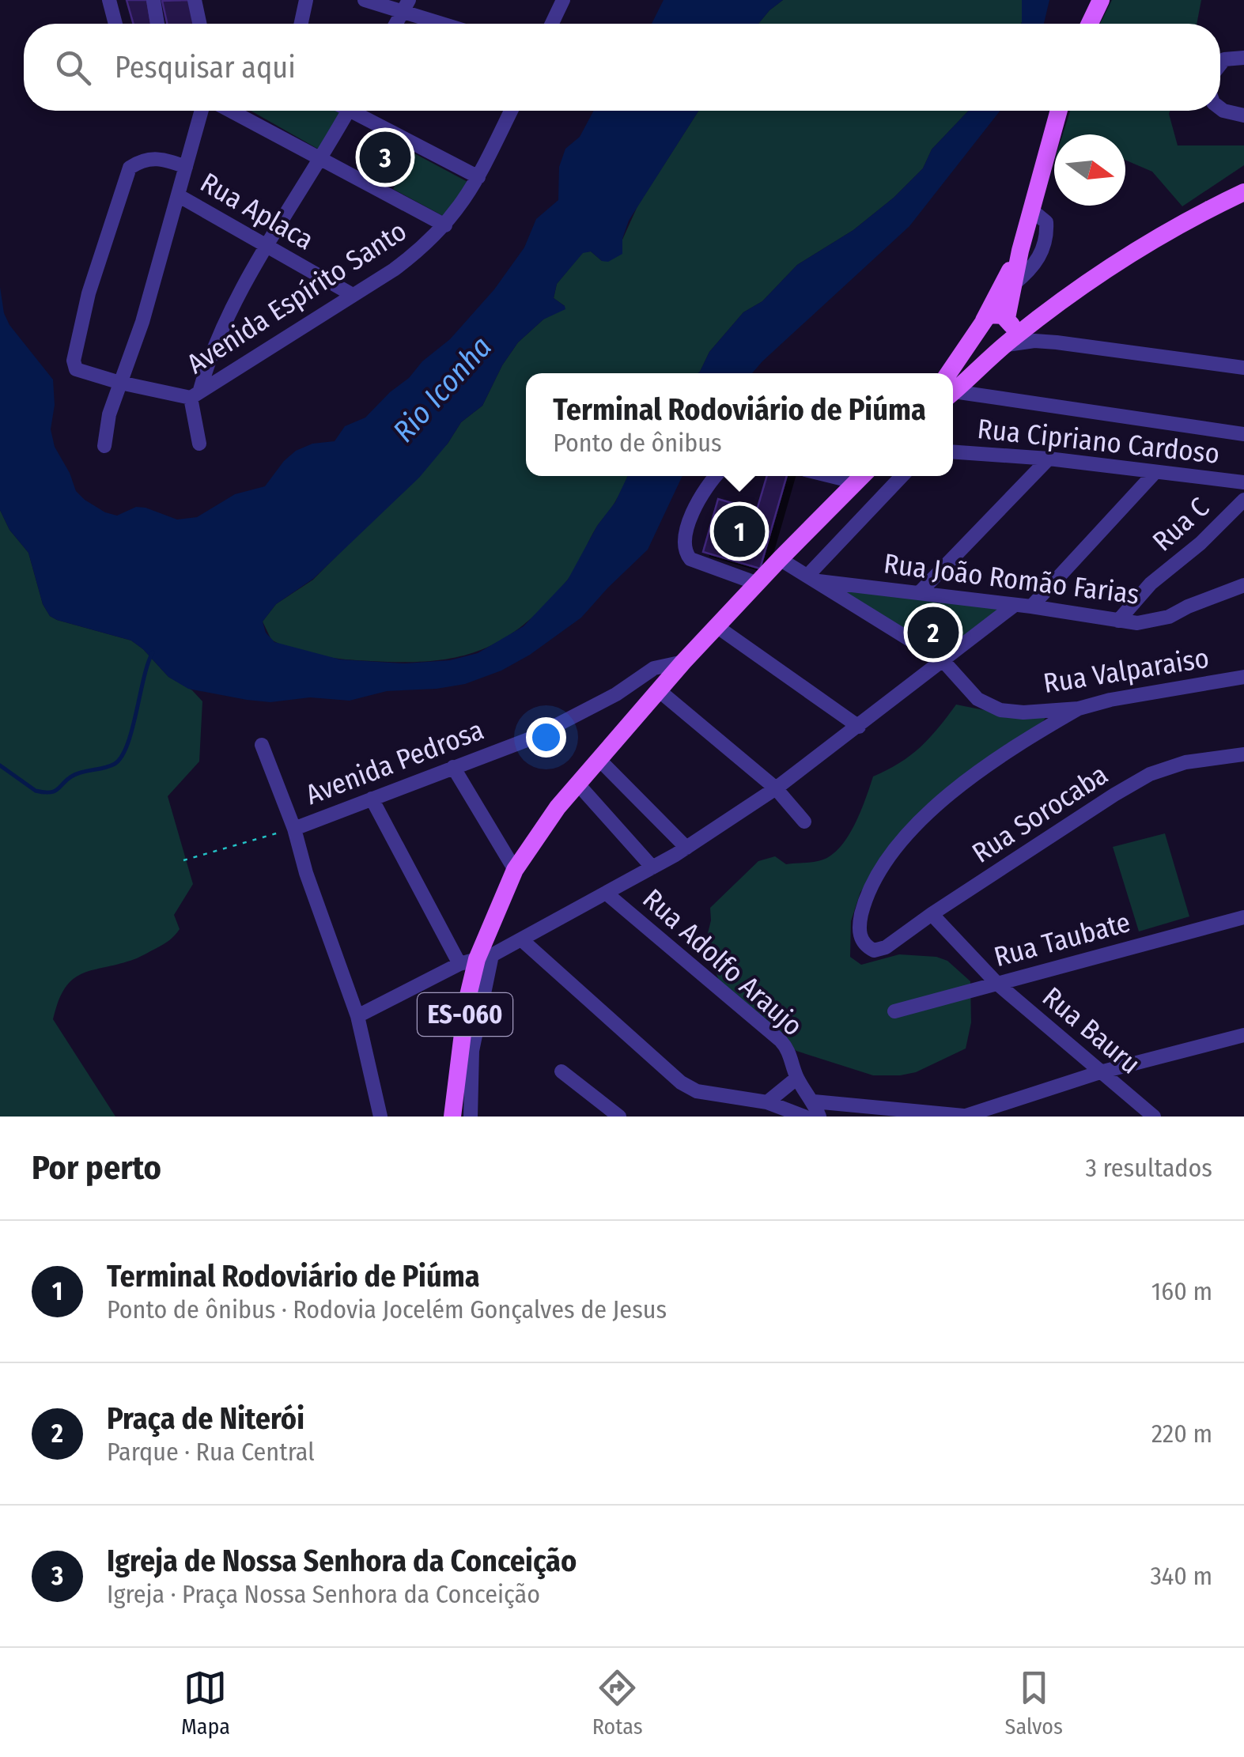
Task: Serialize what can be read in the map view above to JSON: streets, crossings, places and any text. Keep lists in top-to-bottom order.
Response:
{
  "streets": {
    "main road": ["ES-060"],
    "street": [
      "Rua Aplaca",
      "Avenida Espírito Santo",
      "Rua Cipriano Cardoso",
      "Rua C",
      "Rua João Romão Farias",
      "Rua Valparaiso",
      "Avenida Pedrosa",
      "Rua Sorocaba",
      "Rua Taubate",
      "Rua Adolfo Araujo",
      "Rua Bauru"
    ]
  },
  "crossings": [
    ["Rua Aplaca", "Avenida Espírito Santo"],
    ["Rua C", "Rua João Romão Farias"],
    ["Rua João Romão Farias", "Rua Valparaiso"],
    ["Rua Valparaiso", "Rua Sorocaba"],
    ["Rua Valparaiso", "ES-060"],
    ["Avenida Pedrosa", "ES-060"],
    ["Rua Sorocaba", "Rua Bauru"],
    ["Rua Taubate", "Rua Bauru"]
  ],
  "water": ["Rio Iconha"],
  "north": "right",
  "page": {
    "search": "Pesquisar aqui",
    "pins": ["3", "1", "2"],
    "popup": ["Terminal Rodoviário de Piúma", "Ponto de ônibus"],
    "heading": ["Por perto", "3 resultados"],
    "list": [
      {
        "mark": "1",
        "name": "Terminal Rodoviário de Piúma",
        "note": "Ponto de ônibus · Rodovia Jocelém Gonçalves de Jesus",
        "value": "160 m"
      },
      {
        "mark": "2",
        "name": "Praça de Niterói",
        "note": "Parque · Rua Central",
        "value": "220 m"
      },
      {
        "mark": "3",
        "name": "Igreja de Nossa Senhora da Conceição",
        "note": "Igreja · Praça Nossa Senhora da Conceição",
        "value": "340 m"
      }
    ],
    "nav": ["Mapa", "Rotas", "Salvos"]
  }
}
